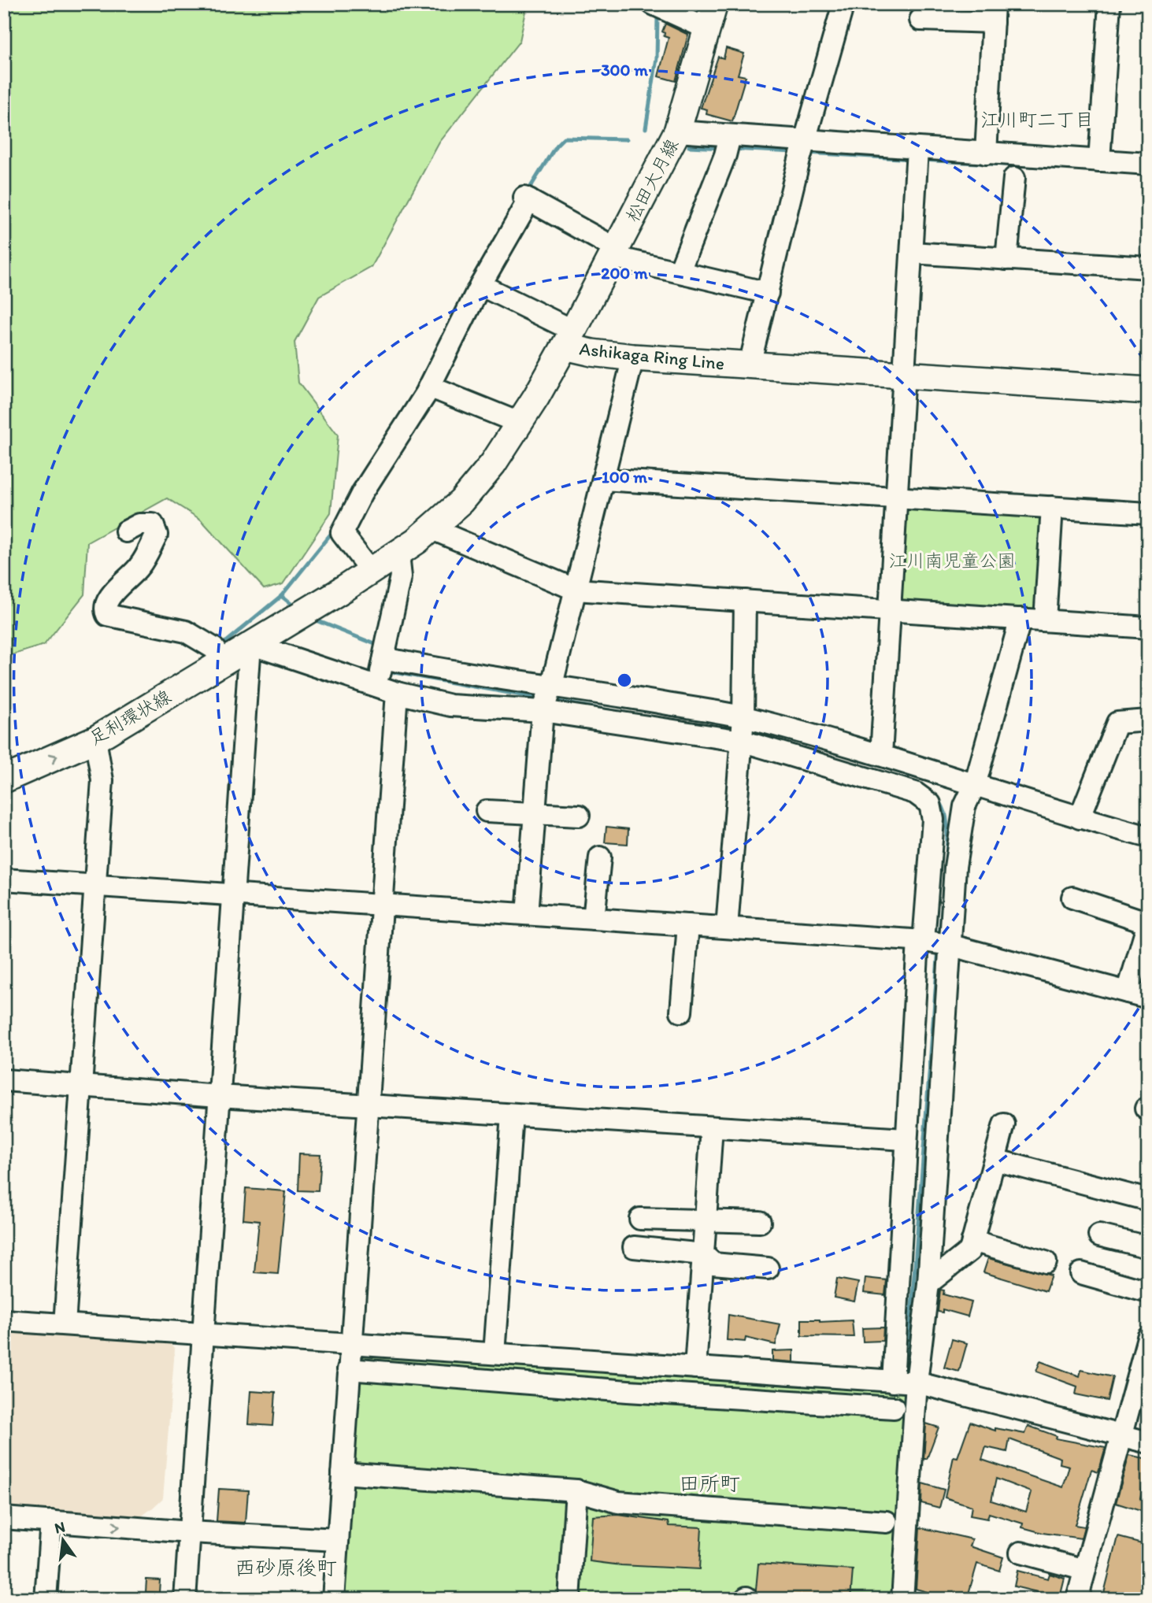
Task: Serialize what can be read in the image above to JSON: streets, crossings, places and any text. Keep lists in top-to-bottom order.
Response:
{
  "streets": {
    "main road": ["松田大月線", "Ashikaga Ring Line", "足利環状線"]
  },
  "crossings": [
    ["松田大月線", "Ashikaga Ring Line"],
    ["Ashikaga Ring Line", "足利環状線"]
  ],
  "one_way": ["足利環状線"],
  "districts": ["江川町二丁目", "田所町", "西砂原後町"],
  "parks": ["江川南児童公園"],
  "north": "top",
  "rings": ["300 m", "200 m", "100 m"]
}
